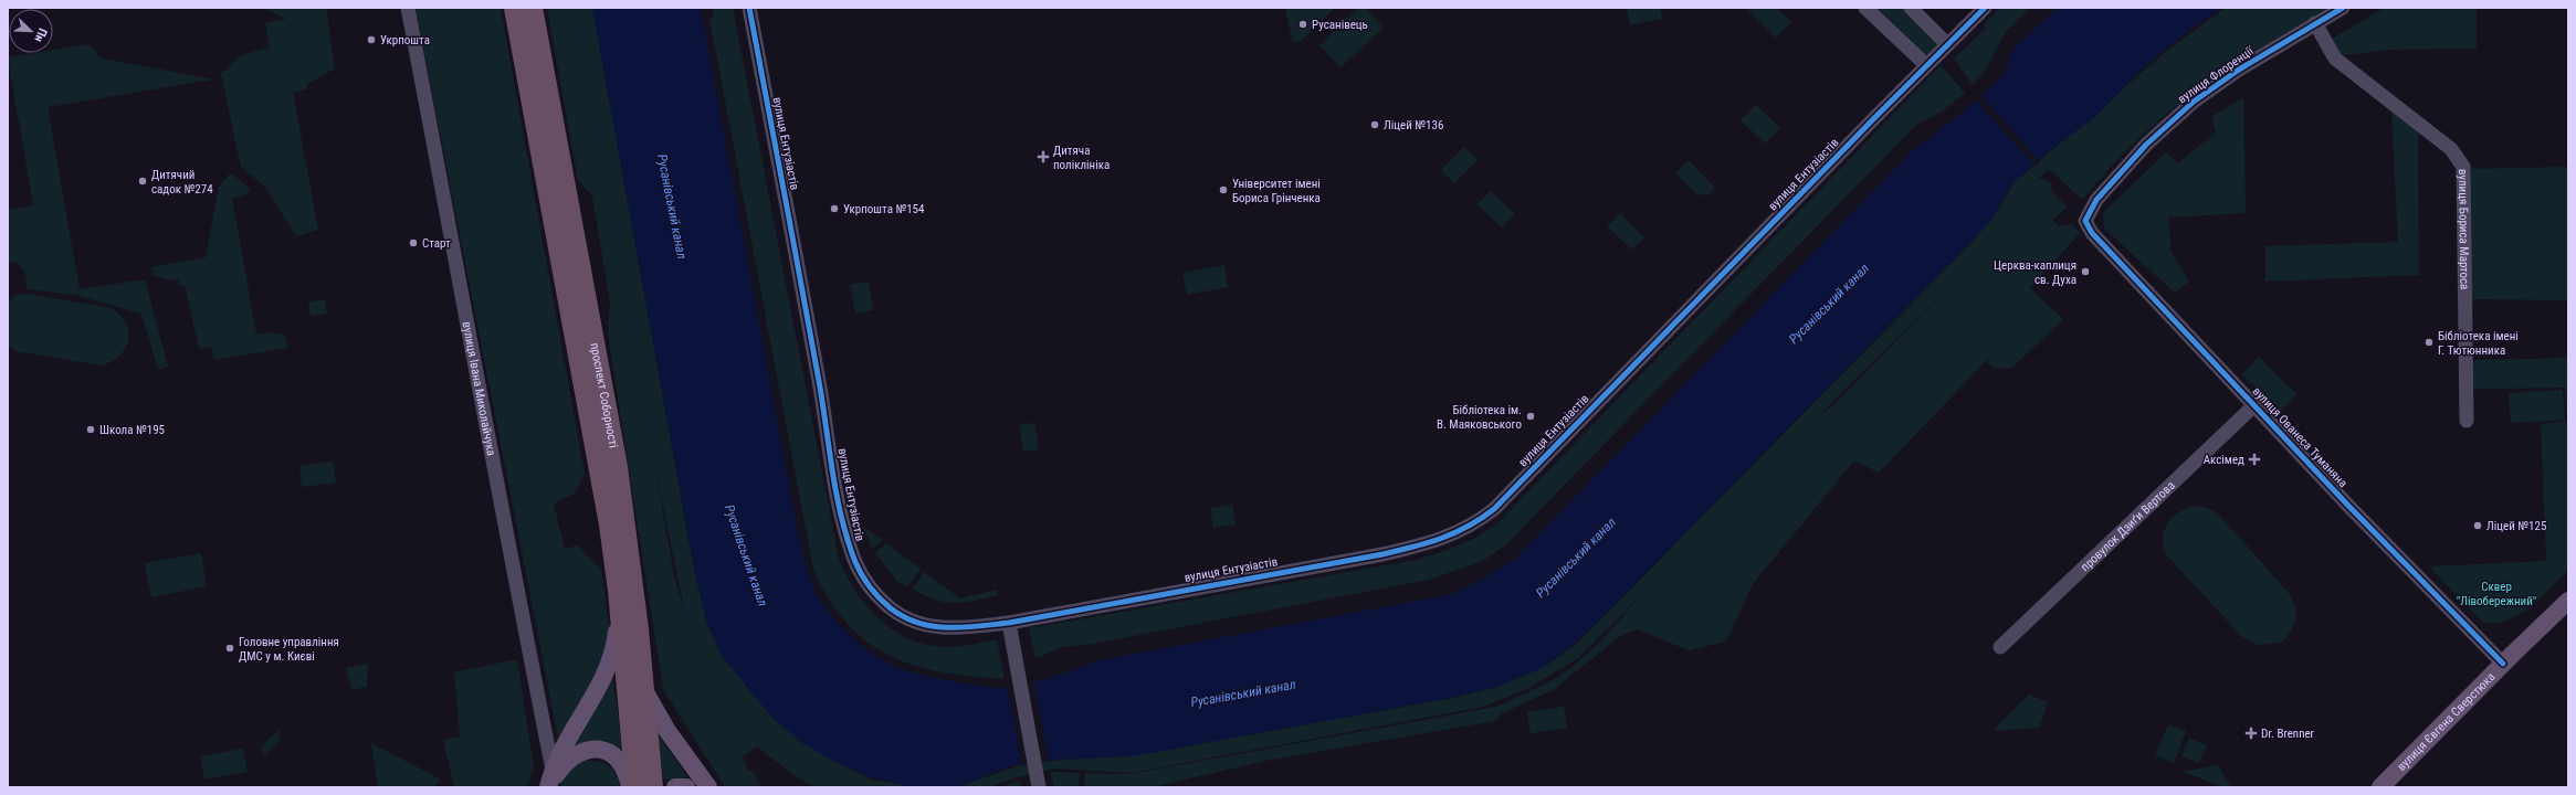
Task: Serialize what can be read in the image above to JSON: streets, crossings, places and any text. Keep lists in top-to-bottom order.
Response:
{
  "streets": {
    "highway": ["проспект Соборності"],
    "main road": ["вулиця Івана Миколайчука", "вулиця Євгена Сверстюка"],
    "street": [
      "вулиця Флоренції",
      "вулиця Ентузіастів",
      "вулиця Бориса Мартоса",
      "вулиця Ованеса Туманяна",
      "провулок Дзиґи Вертова"
    ]
  },
  "crossings": [
    ["вулиця Флоренції", "вулиця Бориса Мартоса"],
    ["вулиця Флоренції", "вулиця Ованеса Туманяна"],
    ["вулиця Івана Миколайчука", "проспект Соборності"],
    ["вулиця Ованеса Туманяна", "провулок Дзиґи Вертова"],
    ["вулиця Ованеса Туманяна", "вулиця Євгена Сверстюка"]
  ],
  "water": ["Русанівський канал"],
  "parks": ["Сквер \"Лівобережний\""],
  "places": {
    "other": [
      "Русанівець",
      "Укрпошта",
      "Ліцей №136",
      "Дитячий садок №274",
      "Університет імені Бориса Грінченка",
      "Укрпошта №154",
      "Старт",
      "Церква-каплиця св. Духа",
      "Бібліотека імені Г. Тютюнника",
      "Бібліотека ім. В. Маяковського",
      "Школа №195",
      "Ліцей №125",
      "Головне управління ДМС у м. Києві"
    ],
    "health": ["Дитяча поліклініка", "Аксімед", "Dr. Brenner"]
  },
  "north": "bottom right"
}
